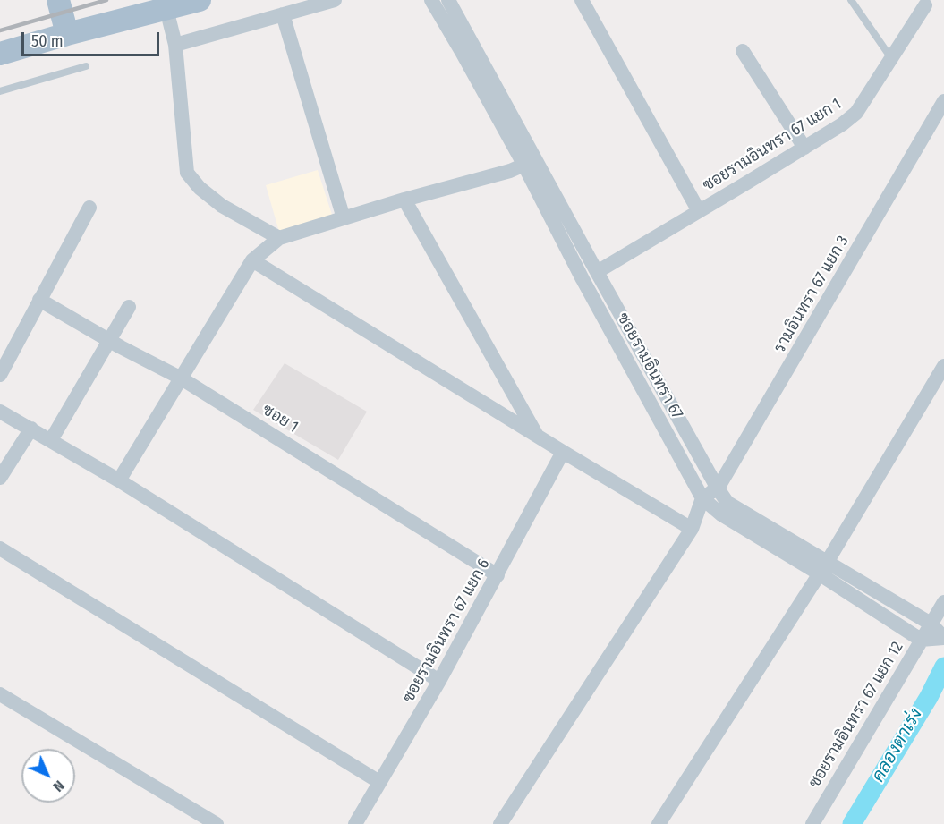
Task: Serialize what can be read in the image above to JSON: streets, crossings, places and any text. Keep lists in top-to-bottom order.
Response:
{
  "streets": {
    "street": [
      "ซอยรามอินทรา 67 แยก 1",
      "รามอินทรา 67 แยก 3",
      "ซอยรามอินทรา 67",
      "ซอย 1",
      "ซอยรามอินทรา 67 แยก 6",
      "ซอยรามอินทรา 67 แยก 12"
    ]
  },
  "crossings": [
    ["ซอยรามอินทรา 67 แยก 1", "ซอยรามอินทรา 67"],
    ["รามอินทรา 67 แยก 3", "ซอยรามอินทรา 67"],
    ["ซอยรามอินทรา 67", "ซอยรามอินทรา 67 แยก 12"],
    ["ซอย 1", "ซอยรามอินทรา 67 แยก 6"]
  ],
  "water": ["คลองตาเร่ง"],
  "scale_bar": "50 m",
  "north": "bottom right"
}
